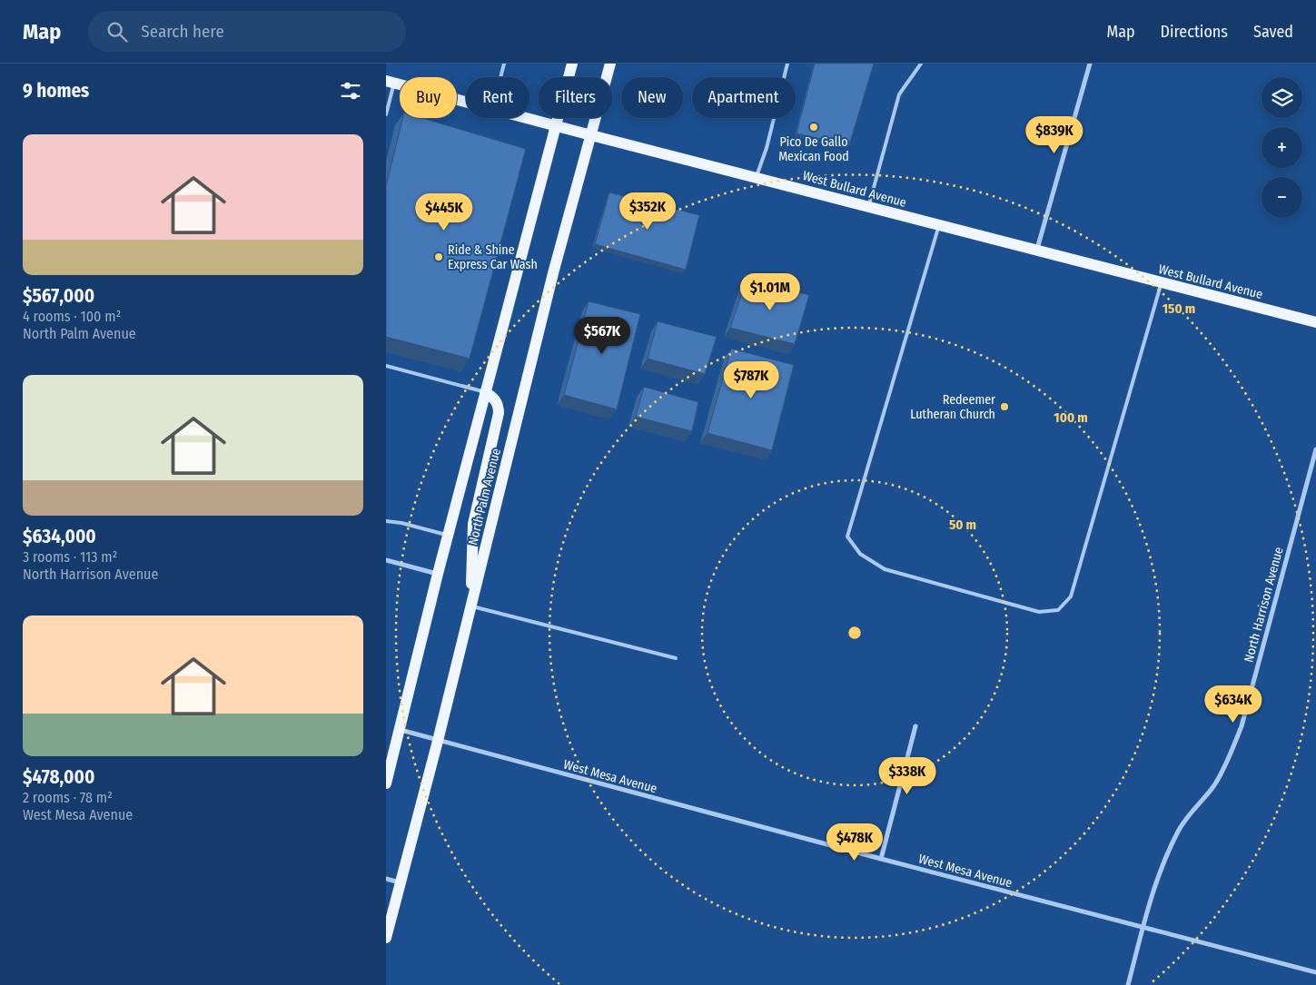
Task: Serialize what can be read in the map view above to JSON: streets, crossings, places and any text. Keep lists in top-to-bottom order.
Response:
{
  "streets": {
    "main road": ["West Bullard Avenue", "North Palm Avenue"],
    "street": ["North Harrison Avenue", "West Mesa Avenue"]
  },
  "crossings": [
    ["West Bullard Avenue", "North Palm Avenue"],
    ["North Palm Avenue", "West Mesa Avenue"],
    ["North Harrison Avenue", "West Mesa Avenue"]
  ],
  "places": ["Pico De Gallo Mexican Food", "Ride & Shine Express Car Wash", "Redeemer Lutheran Church"],
  "page": {
    "header": "Map",
    "search": "Search here",
    "nav": ["Map", "Directions", "Saved"],
    "heading": "9 homes",
    "map_buttons": ["+", "−"],
    "chip": [
      "Buy",
      "Rent",
      "Filters",
      "New",
      "Apartment"
    ],
    "price": [
      "$839K",
      "$352K",
      "$445K",
      "$1.01M",
      "$567K",
      "$787K",
      "$634K",
      "$338K",
      "$478K"
    ],
    "list": [
      {
        "name": "$567,000",
        "note": "4 rooms · 100 m² · North Palm Avenue"
      },
      {
        "name": "$634,000",
        "note": "3 rooms · 113 m² · North Harrison Avenue"
      },
      {
        "name": "$478,000",
        "note": "2 rooms · 78 m² · West Mesa Avenue"
      }
    ]
  },
  "rings": ["150 m", "100 m", "50 m"]
}
